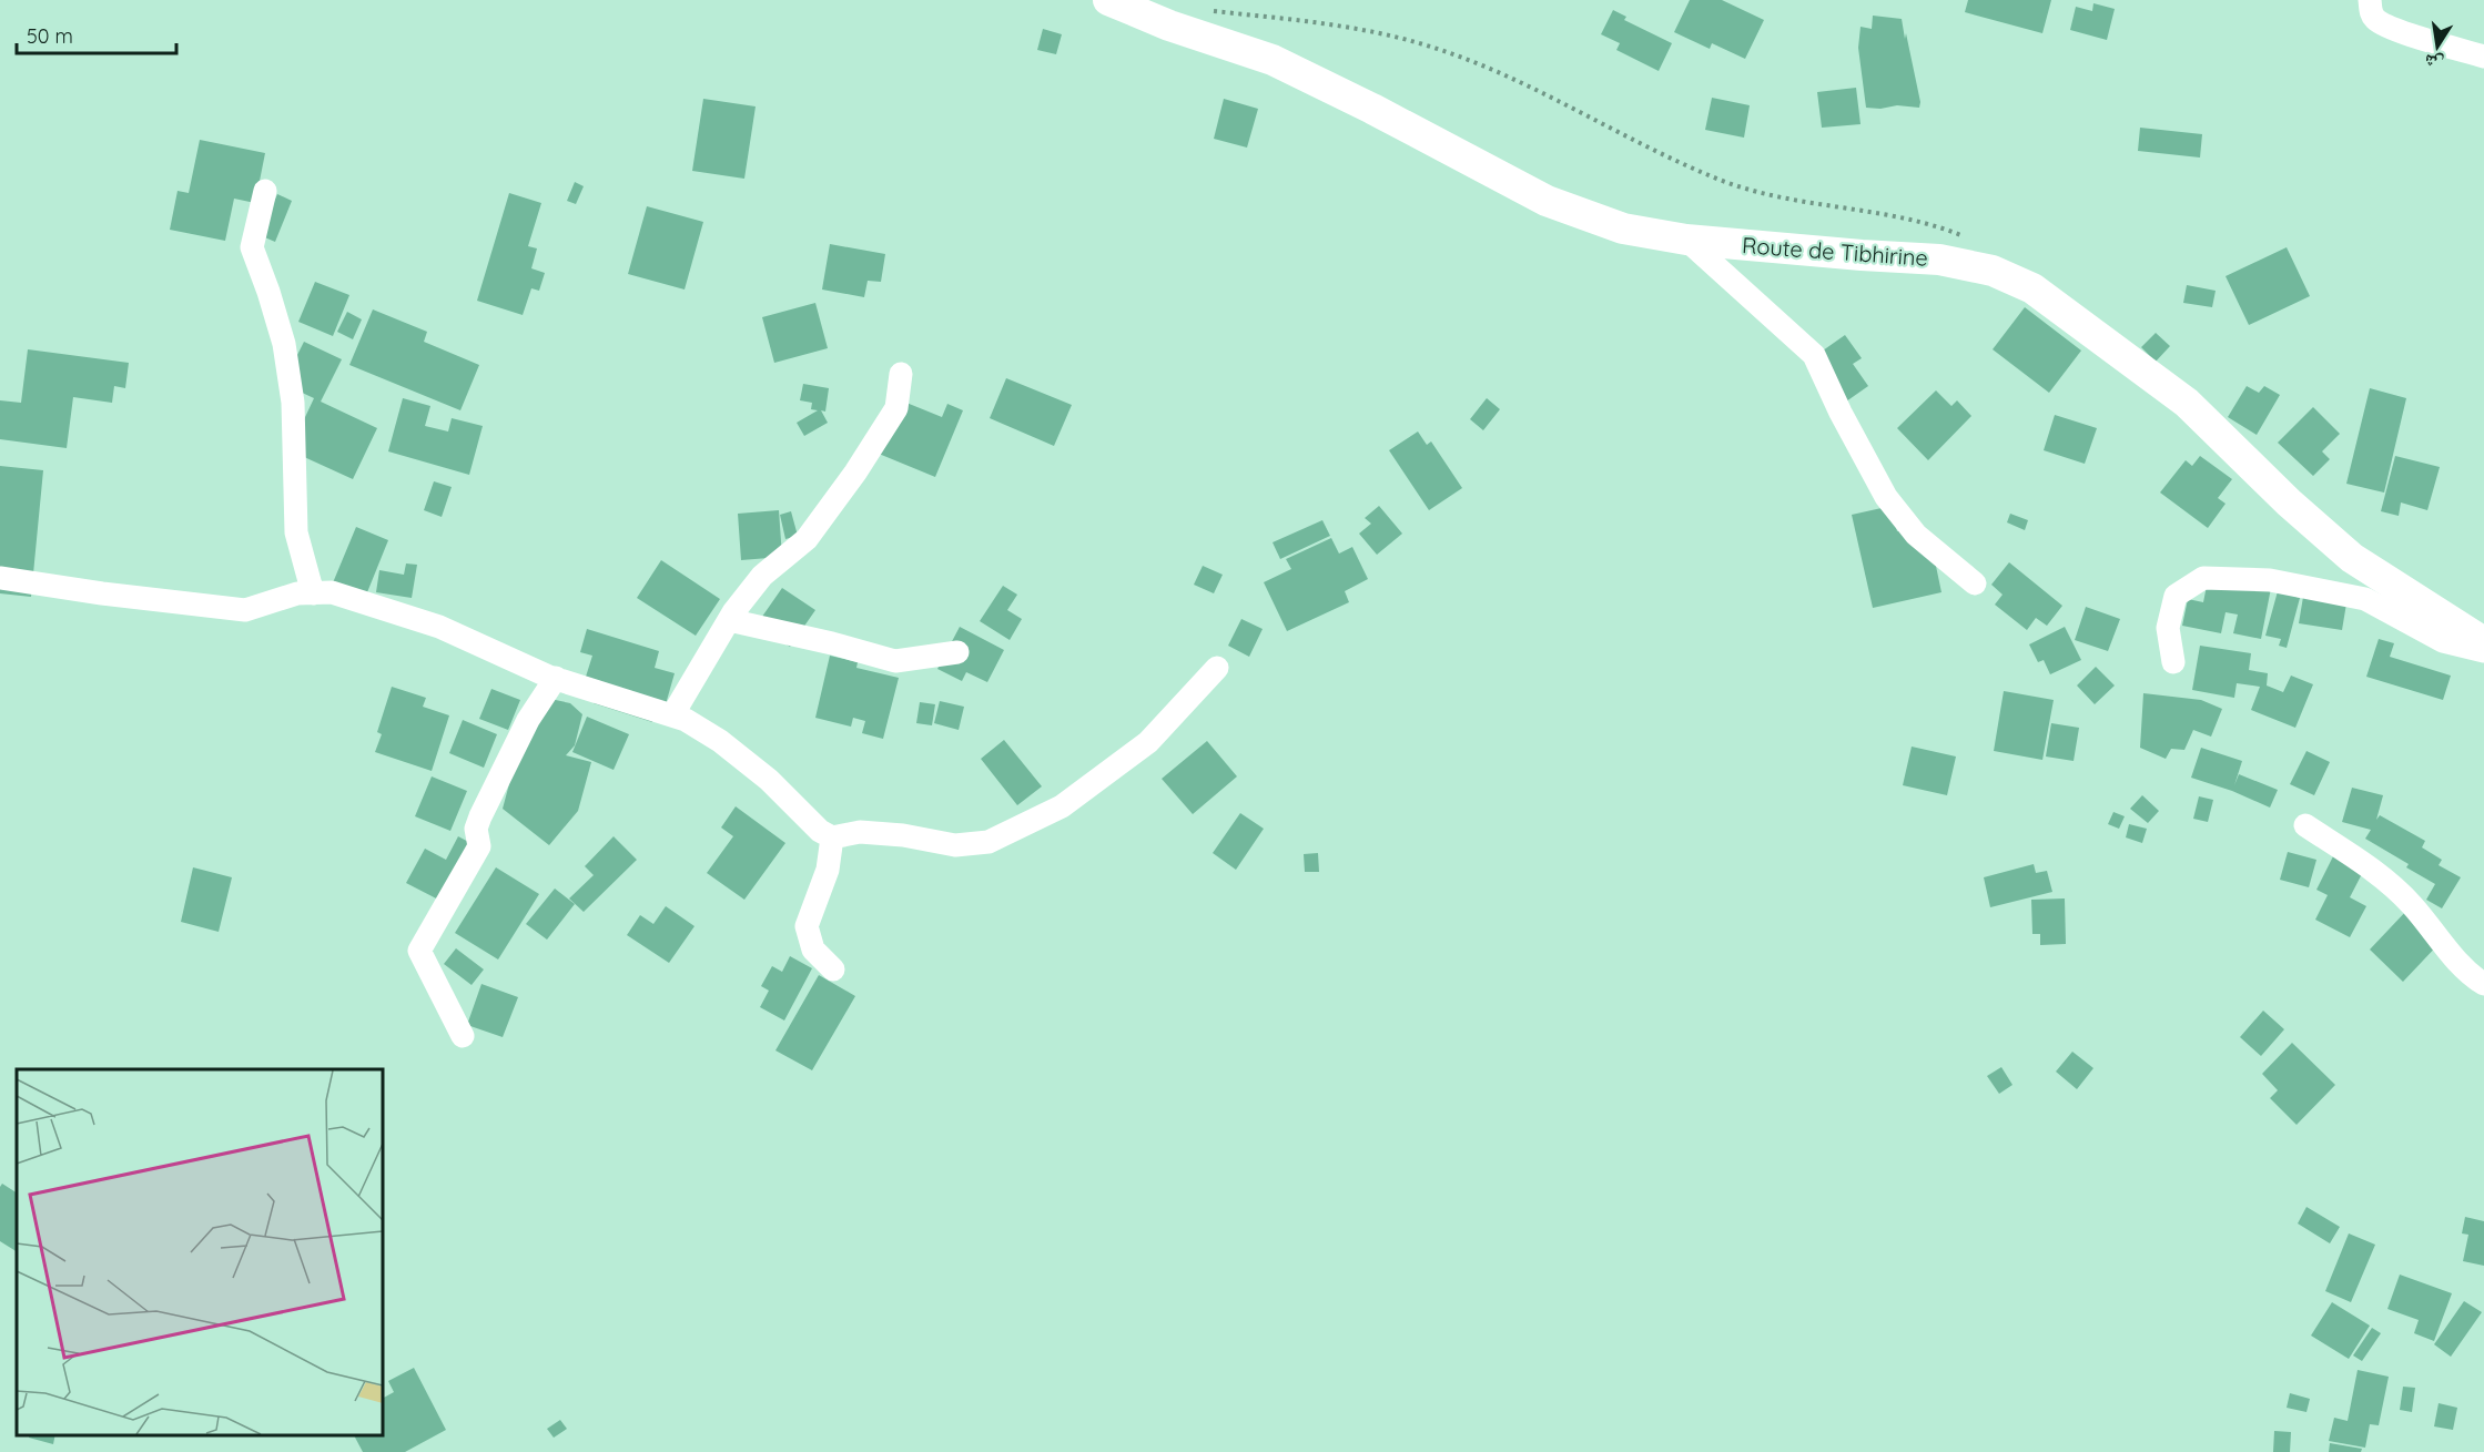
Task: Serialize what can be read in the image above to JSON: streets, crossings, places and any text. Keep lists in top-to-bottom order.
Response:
{
  "streets": {
    "street": ["Route de Tibhirine"]
  },
  "scale_bar": "50 m",
  "north": "bottom"
}
